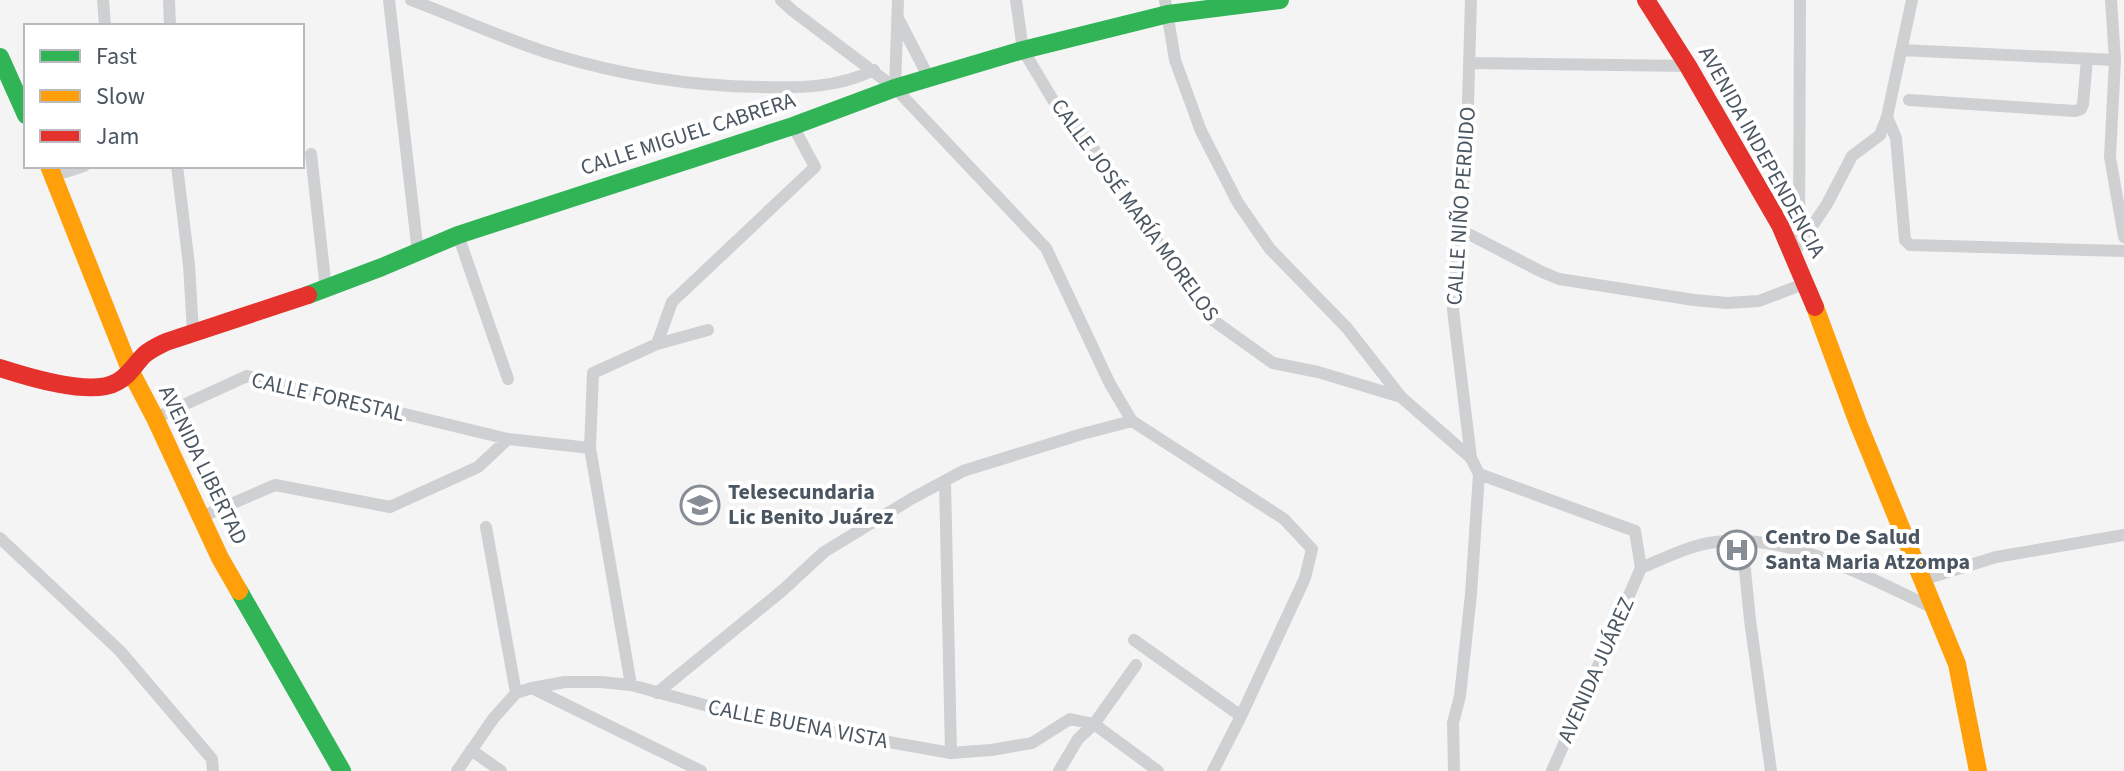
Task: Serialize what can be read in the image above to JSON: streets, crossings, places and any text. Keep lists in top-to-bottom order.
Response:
{
  "streets": {
    "street": [
      "CALLE MIGUEL CABRERA",
      "AVENIDA INDEPENDENCIA",
      "CALLE NIÑO PERDIDO",
      "CALLE JOSÉ MARÍA MORELOS",
      "CALLE FORESTAL",
      "AVENIDA LIBERTAD",
      "AVENIDA JUÁREZ",
      "CALLE BUENA VISTA"
    ]
  },
  "crossings": [
    ["CALLE MIGUEL CABRERA", "CALLE JOSÉ MARÍA MORELOS"],
    ["CALLE MIGUEL CABRERA", "AVENIDA LIBERTAD"],
    ["CALLE FORESTAL", "AVENIDA LIBERTAD"]
  ],
  "places": {
    "school or university": ["Telesecundaria Lic Benito Juárez"],
    "hospital": ["Centro De Salud Santa Maria Atzompa"]
  },
  "legend": ["Fast", "Slow", "Jam"]
}
